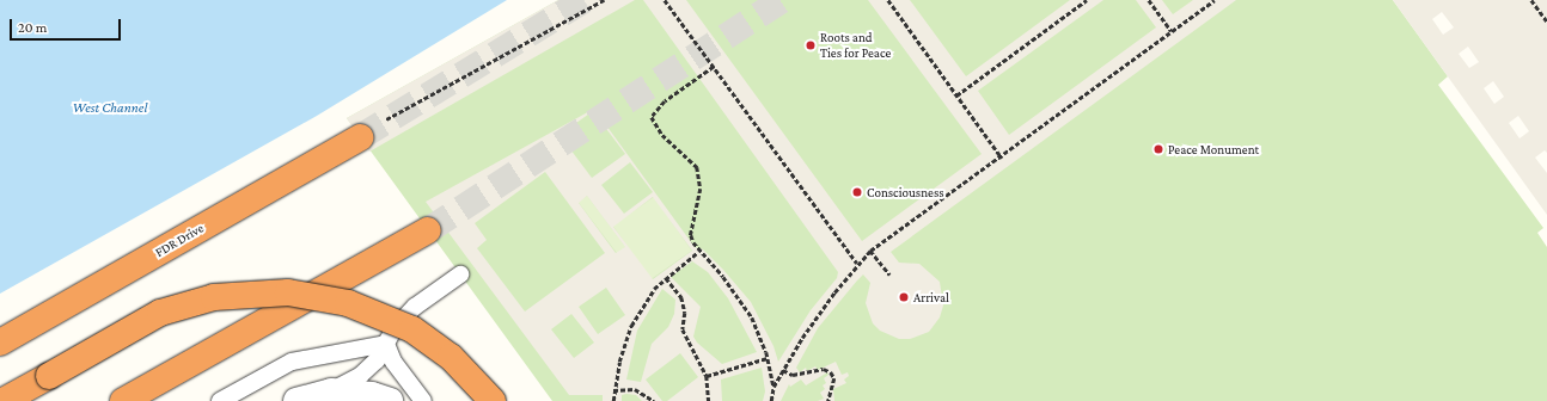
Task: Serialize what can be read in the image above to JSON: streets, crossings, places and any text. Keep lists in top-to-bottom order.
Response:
{
  "streets": {
    "highway": ["FDR Drive"]
  },
  "water": ["West Channel"],
  "places": [
    "Roots and Ties for Peace",
    "Peace Monument",
    "Consciousness",
    "Arrival"
  ],
  "scale_bar": "20 m"
}
